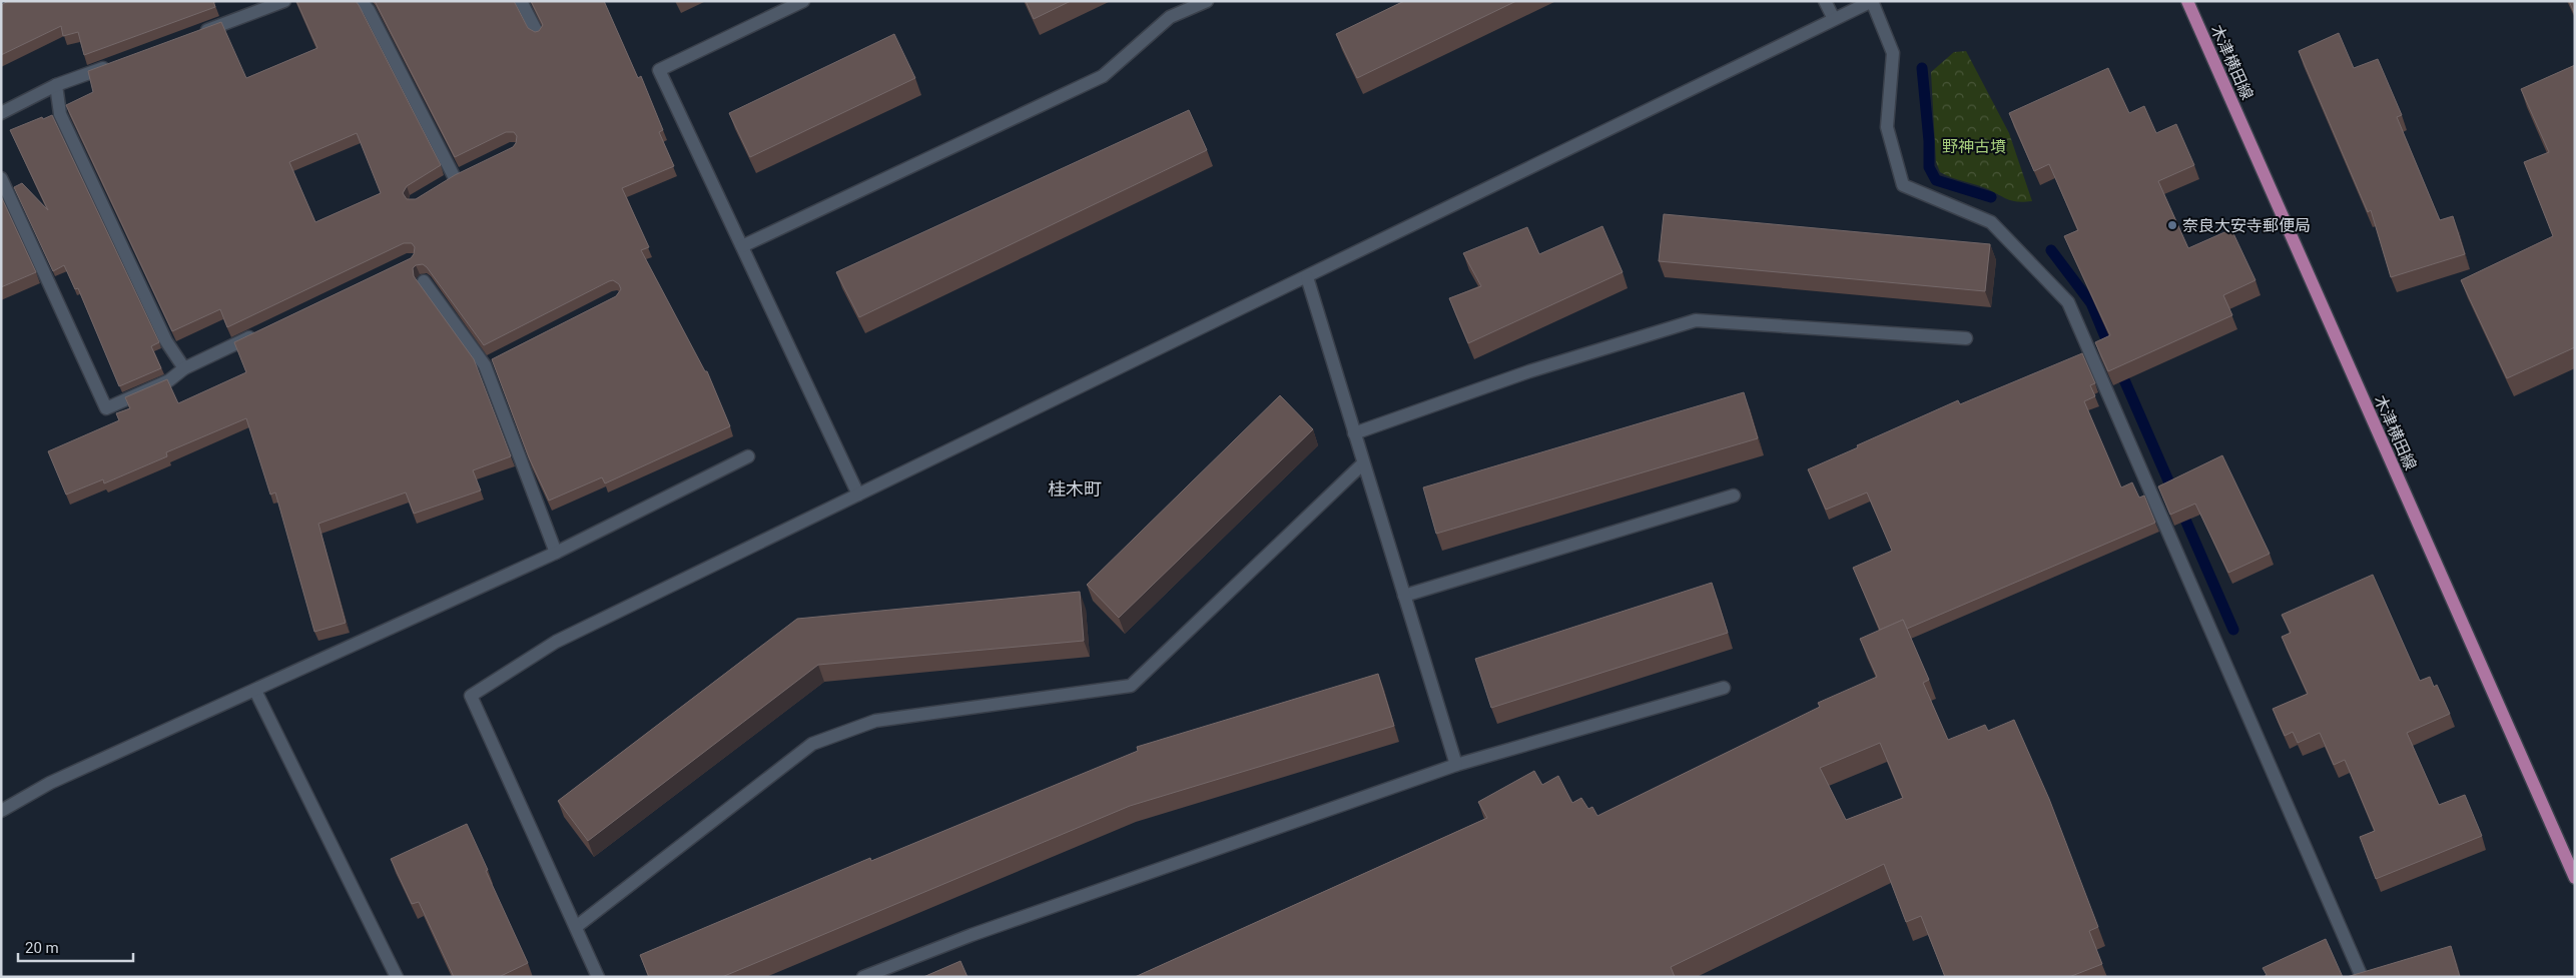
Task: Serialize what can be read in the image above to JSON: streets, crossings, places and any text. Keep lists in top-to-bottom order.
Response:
{
  "streets": {
    "main road": ["木津横田線"]
  },
  "districts": ["桂木町"],
  "parks": ["野神古墳"],
  "places": ["奈良大安寺郵便局"],
  "scale_bar": "20 m"
}
